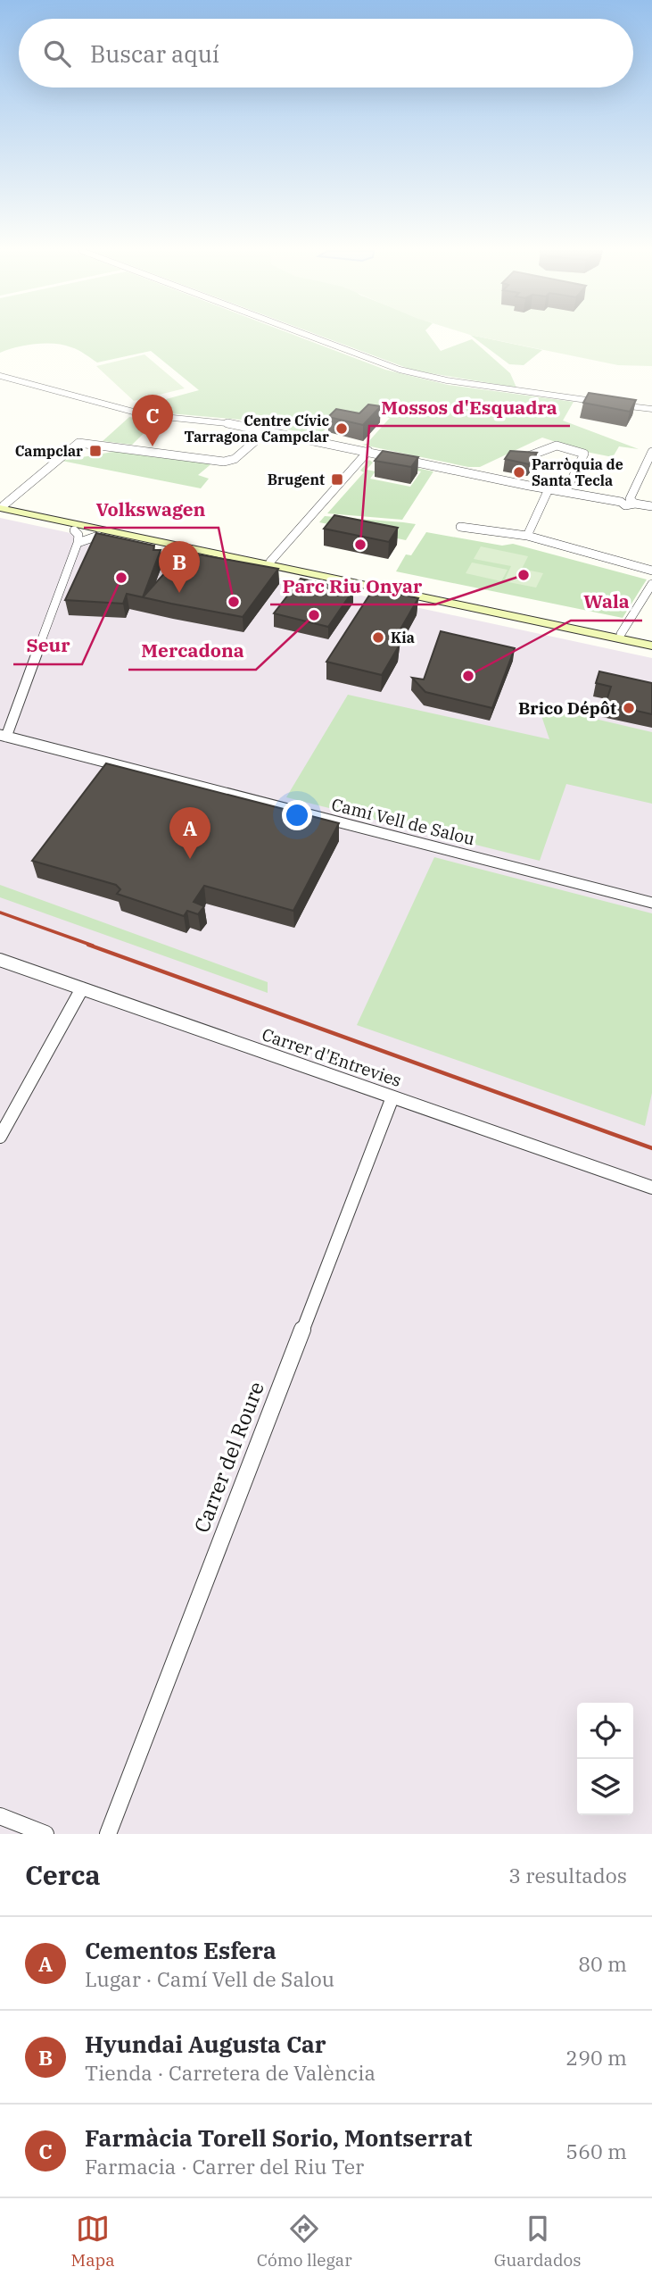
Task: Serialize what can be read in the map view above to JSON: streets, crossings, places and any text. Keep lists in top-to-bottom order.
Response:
{
  "streets": {
    "street": ["Camí Vell de Salou", "Carrer d'Entrevies", "Carrer del Roure"]
  },
  "crossings": [
    ["Carrer d'Entrevies", "Carrer del Roure"]
  ],
  "places": {
    "other": [
      "Centre Cívic Tarragona Campclar",
      "Parròquia de Santa Tecla",
      "Mossos d'Esquadra",
      "Parc Riu Onyar",
      "Seur",
      "Volkswagen",
      "Mercadona",
      "Kia",
      "Wala",
      "Brico Dépôt"
    ],
    "transit": ["Campclar", "Brugent"]
  },
  "page": {
    "search": "Buscar aquí",
    "pins": ["C", "B", "A"],
    "heading": ["Cerca", "3 resultados"],
    "list": [
      {
        "mark": "A",
        "name": "Cementos Esfera",
        "note": "Lugar · Camí Vell de Salou",
        "value": "80 m"
      },
      {
        "mark": "B",
        "name": "Hyundai Augusta Car",
        "note": "Tienda · Carretera de València",
        "value": "290 m"
      },
      {
        "mark": "C",
        "name": "Farmàcia Torell Sorio, Montserrat",
        "note": "Farmacia · Carrer del Riu Ter",
        "value": "560 m"
      }
    ],
    "nav": ["Mapa", "Cómo llegar", "Guardados"]
  }
}
